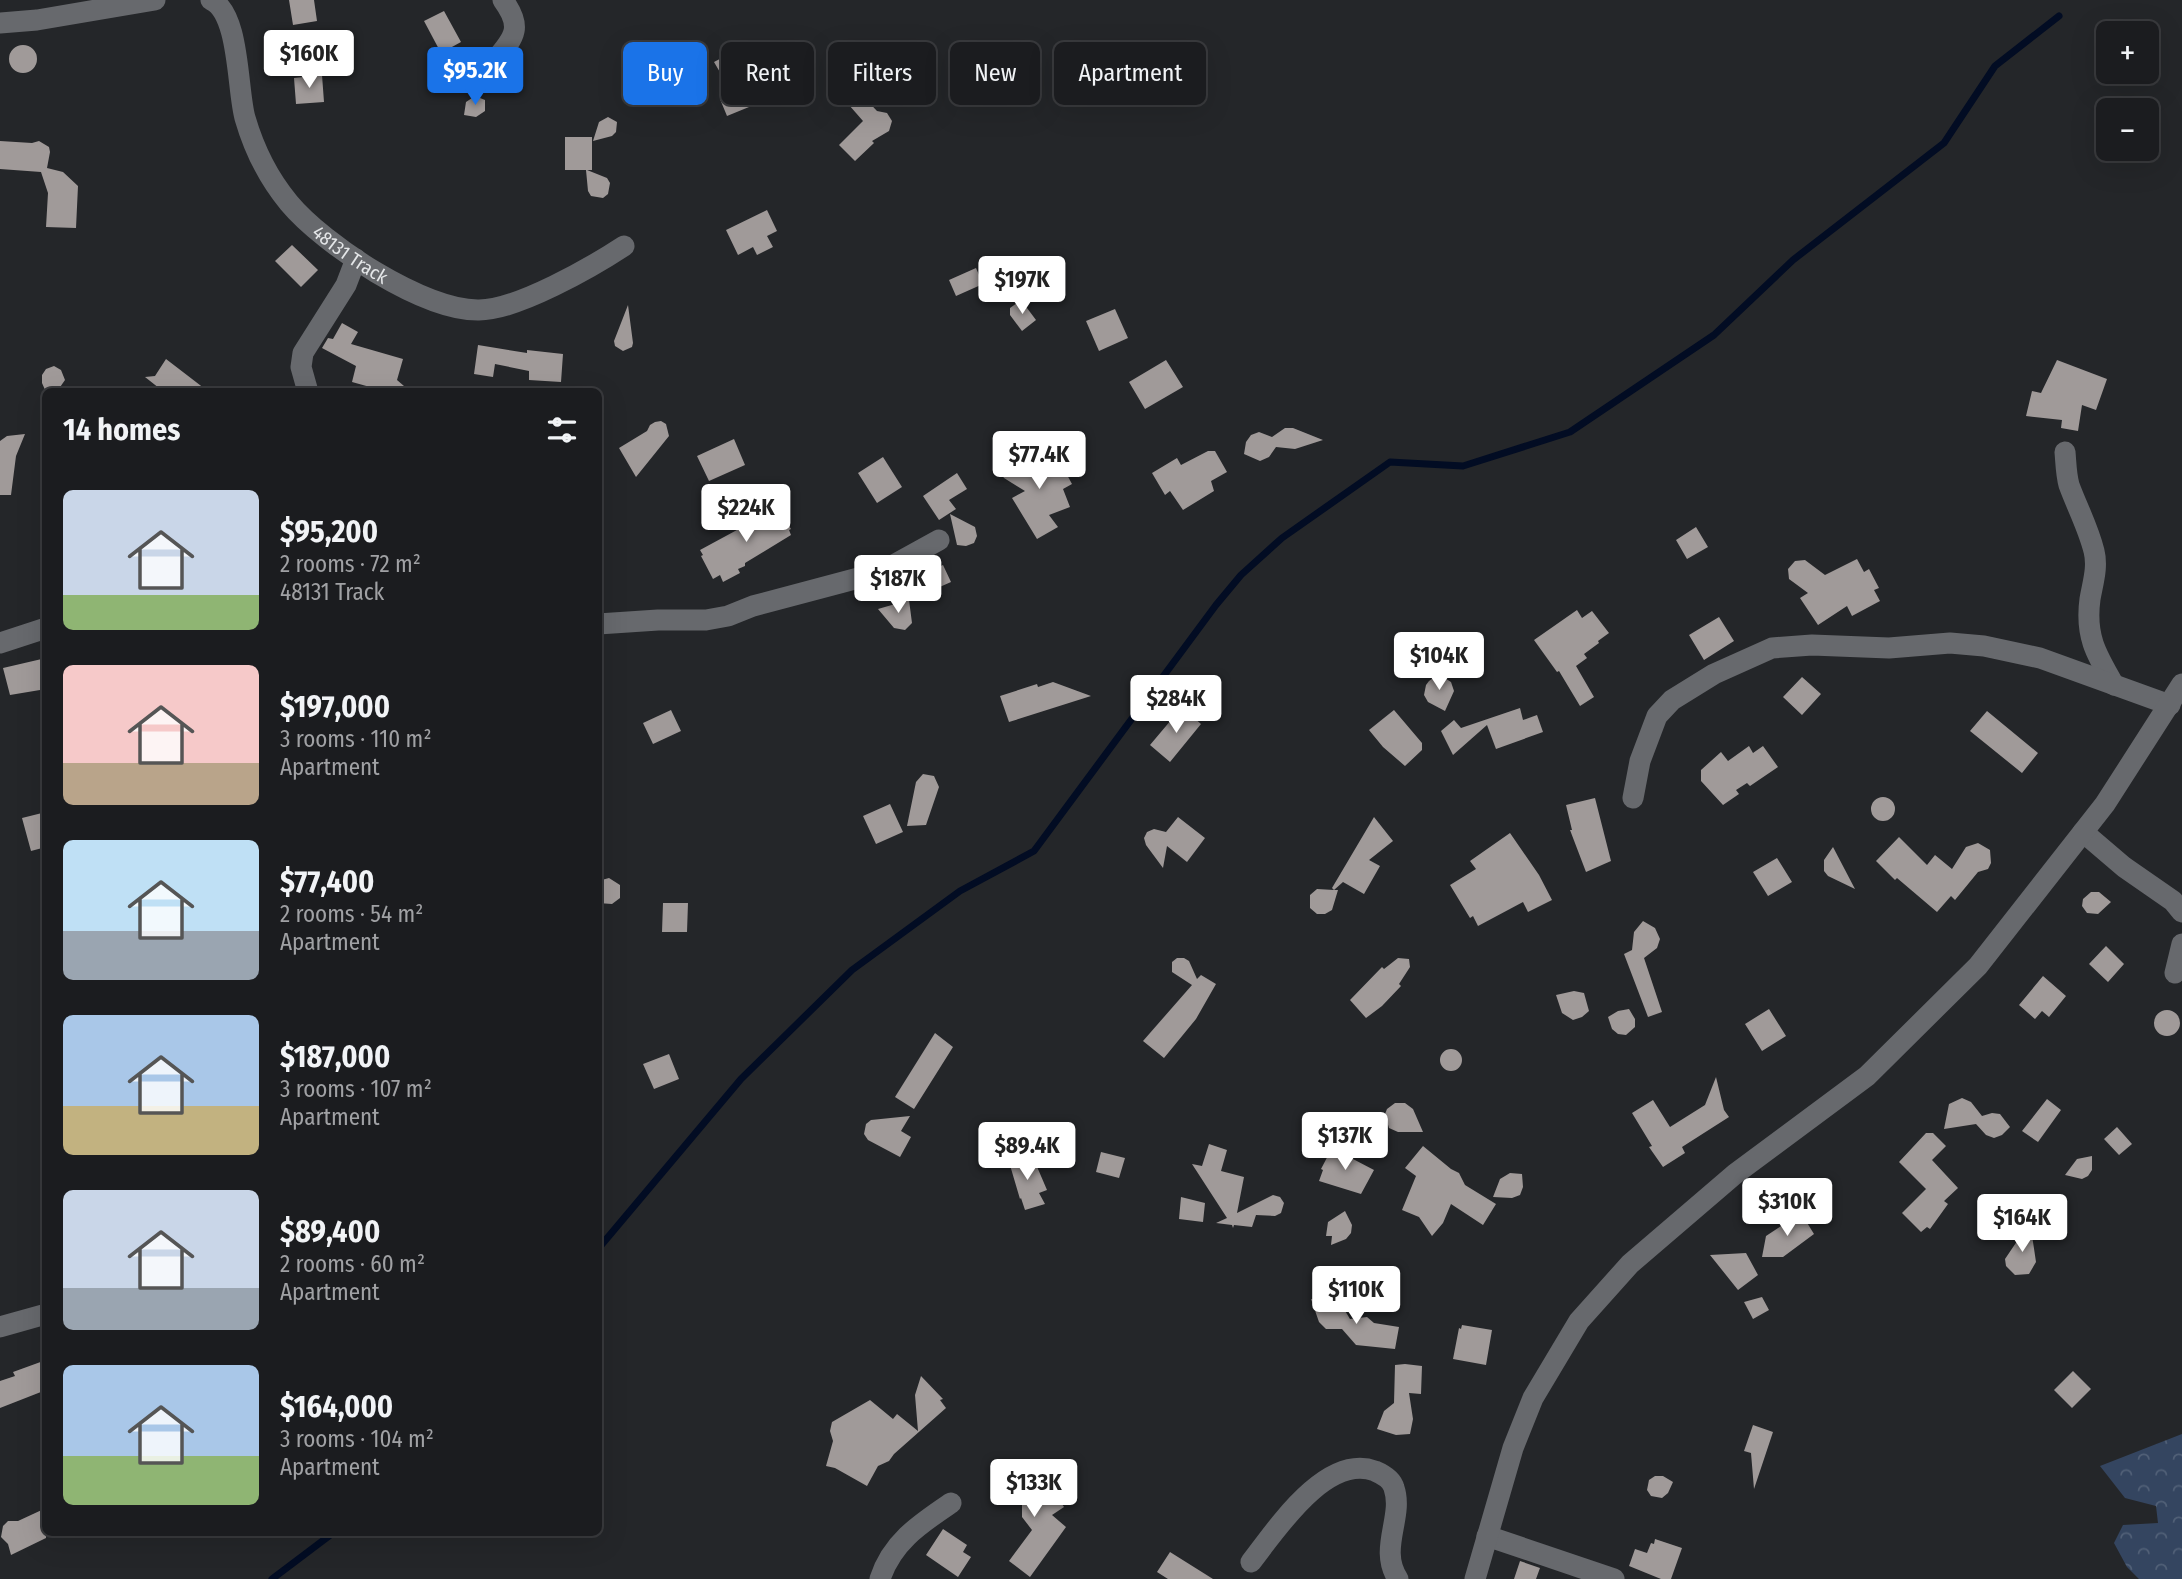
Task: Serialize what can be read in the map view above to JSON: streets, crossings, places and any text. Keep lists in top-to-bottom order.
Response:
{
  "streets": {
    "street": ["48131 Track"]
  },
  "page": {
    "map_buttons": ["+", "−"],
    "price": [
      "$160K",
      "$95.2K",
      "$197K",
      "$77.4K",
      "$224K",
      "$187K",
      "$104K",
      "$284K",
      "$137K",
      "$89.4K",
      "$310K",
      "$164K",
      "$110K",
      "$133K"
    ],
    "chip": [
      "Buy",
      "Rent",
      "Filters",
      "New",
      "Apartment"
    ],
    "heading": "14 homes",
    "list": [
      {
        "name": "$95,200",
        "note": "2 rooms · 72 m² · 48131 Track"
      },
      {
        "name": "$197,000",
        "note": "3 rooms · 110 m² · Apartment"
      },
      {
        "name": "$77,400",
        "note": "2 rooms · 54 m² · Apartment"
      },
      {
        "name": "$187,000",
        "note": "3 rooms · 107 m² · Apartment"
      },
      {
        "name": "$89,400",
        "note": "2 rooms · 60 m² · Apartment"
      },
      {
        "name": "$164,000",
        "note": "3 rooms · 104 m² · Apartment"
      }
    ]
  }
}
